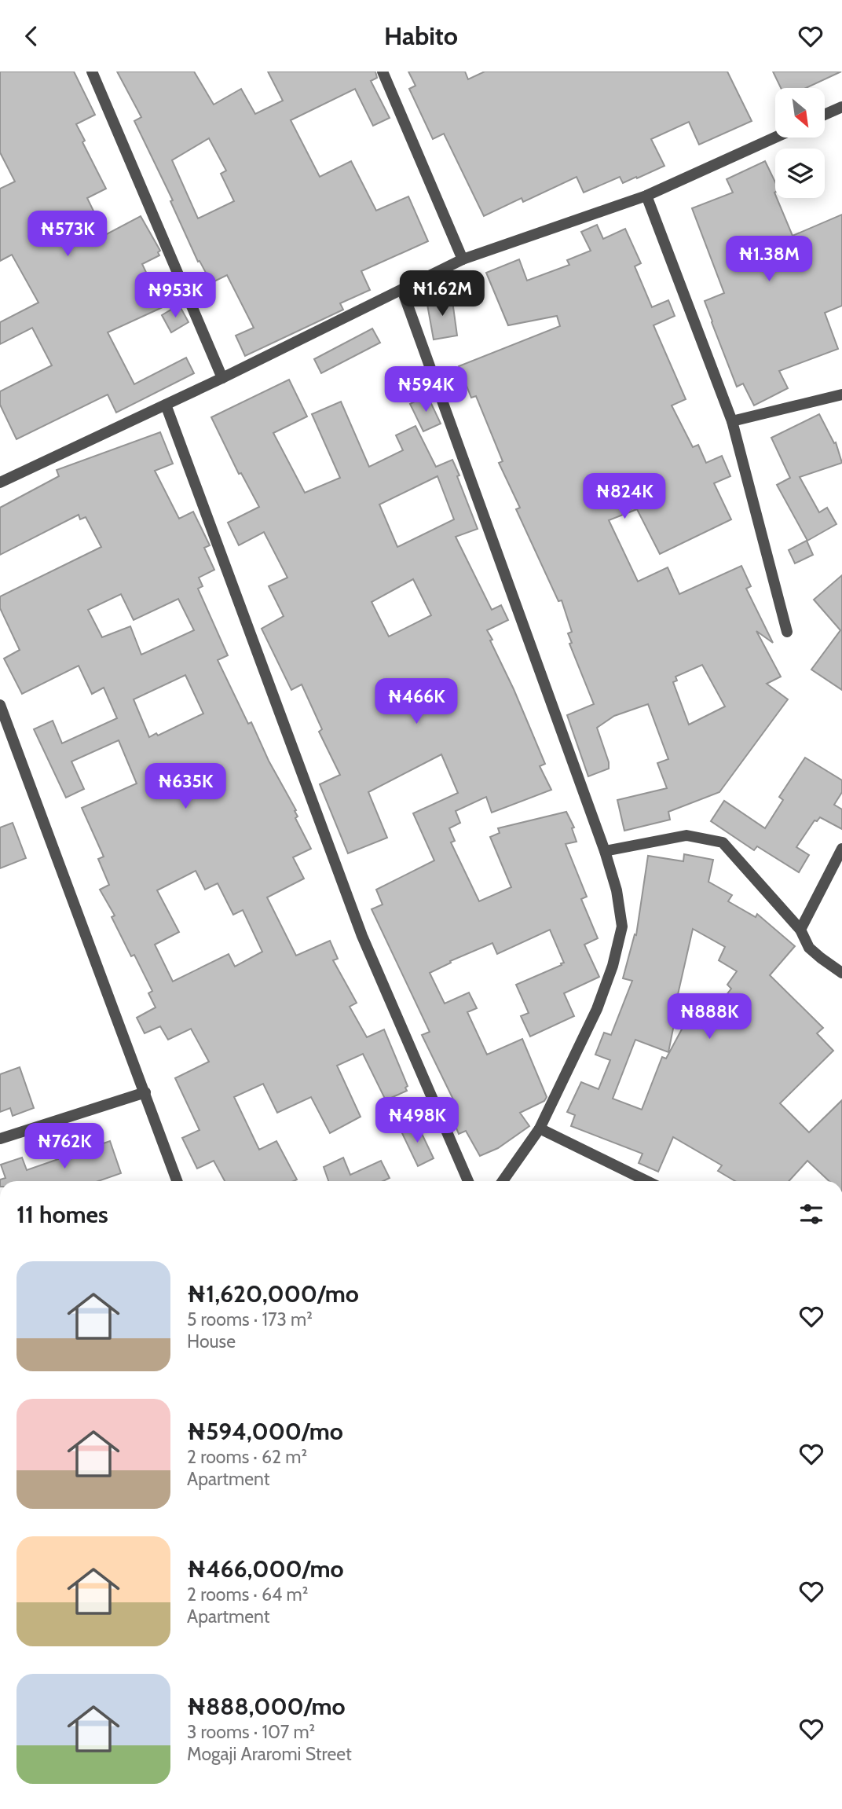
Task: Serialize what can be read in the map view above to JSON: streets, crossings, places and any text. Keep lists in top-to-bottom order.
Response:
{
  "north": "bottom right",
  "page": {
    "header": "Habito",
    "price": [
      "₦573K",
      "₦1.38M",
      "₦1.62M",
      "₦953K",
      "₦594K",
      "₦824K",
      "₦466K",
      "₦635K",
      "₦888K",
      "₦498K",
      "₦762K"
    ],
    "heading": "11 homes",
    "list": [
      {
        "name": "₦1,620,000/mo",
        "note": "5 rooms · 173 m² · House"
      },
      {
        "name": "₦594,000/mo",
        "note": "2 rooms · 62 m² · Apartment"
      },
      {
        "name": "₦466,000/mo",
        "note": "2 rooms · 64 m² · Apartment"
      },
      {
        "name": "₦888,000/mo",
        "note": "3 rooms · 107 m² · Mogaji Araromi Street"
      }
    ]
  }
}
